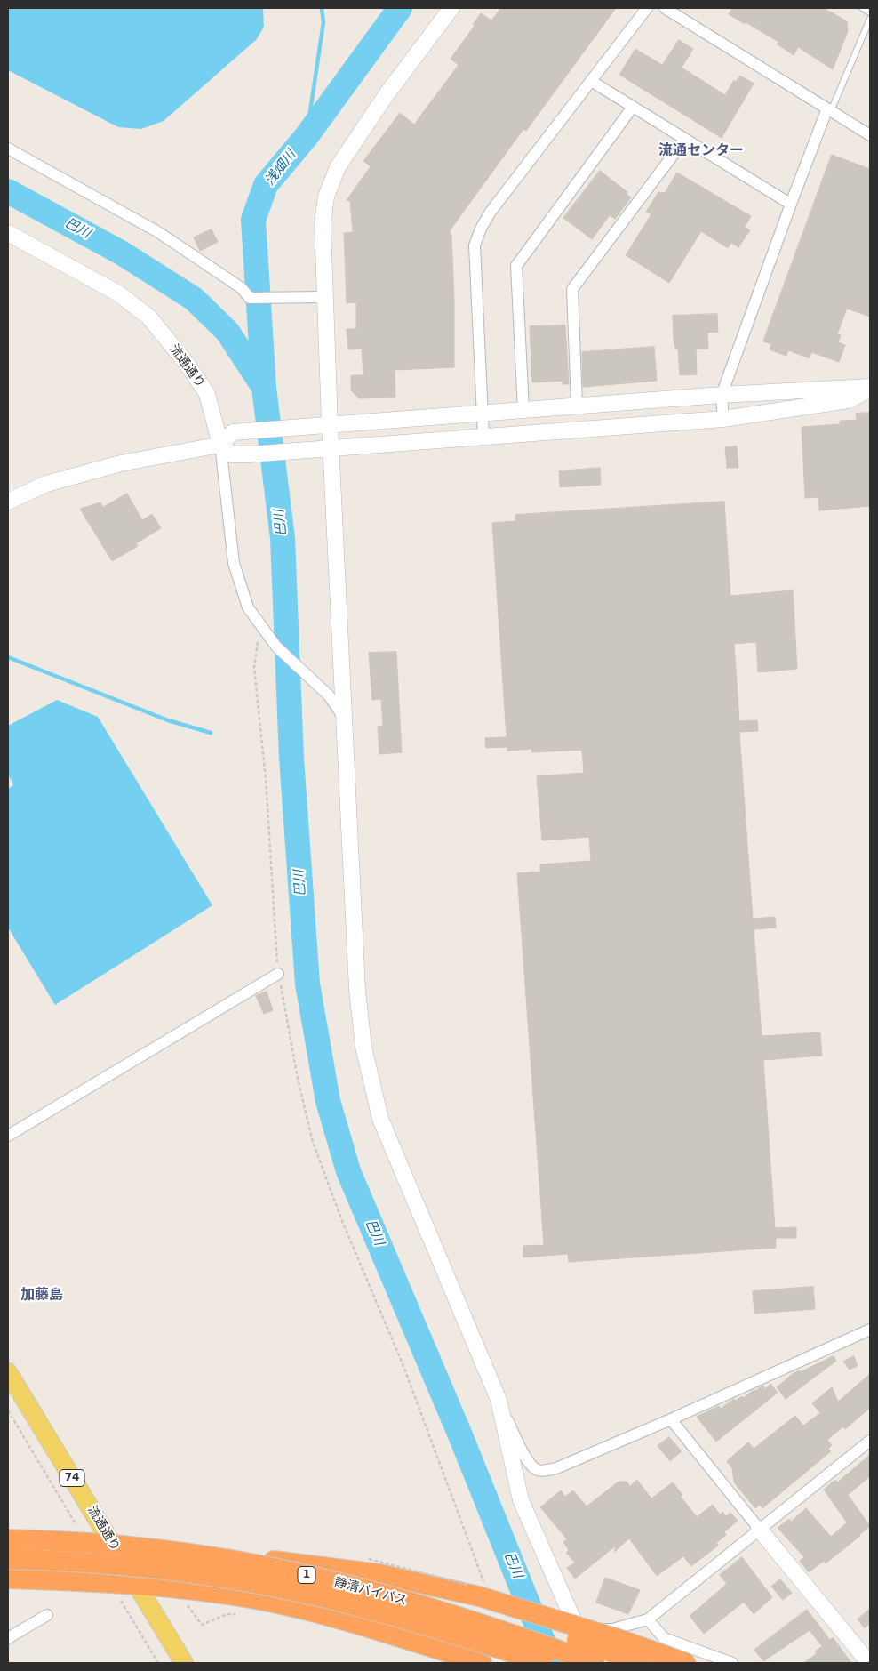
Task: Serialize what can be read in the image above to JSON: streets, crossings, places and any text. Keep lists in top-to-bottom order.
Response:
{
  "streets": {
    "highway": ["1", "静清バイパス"],
    "main road": ["流通通り", "74"]
  },
  "crossings": [
    ["流通通り", "1"]
  ],
  "districts": ["流通センター", "加藤島"],
  "water": ["浅畑川", "巴川"]
}
